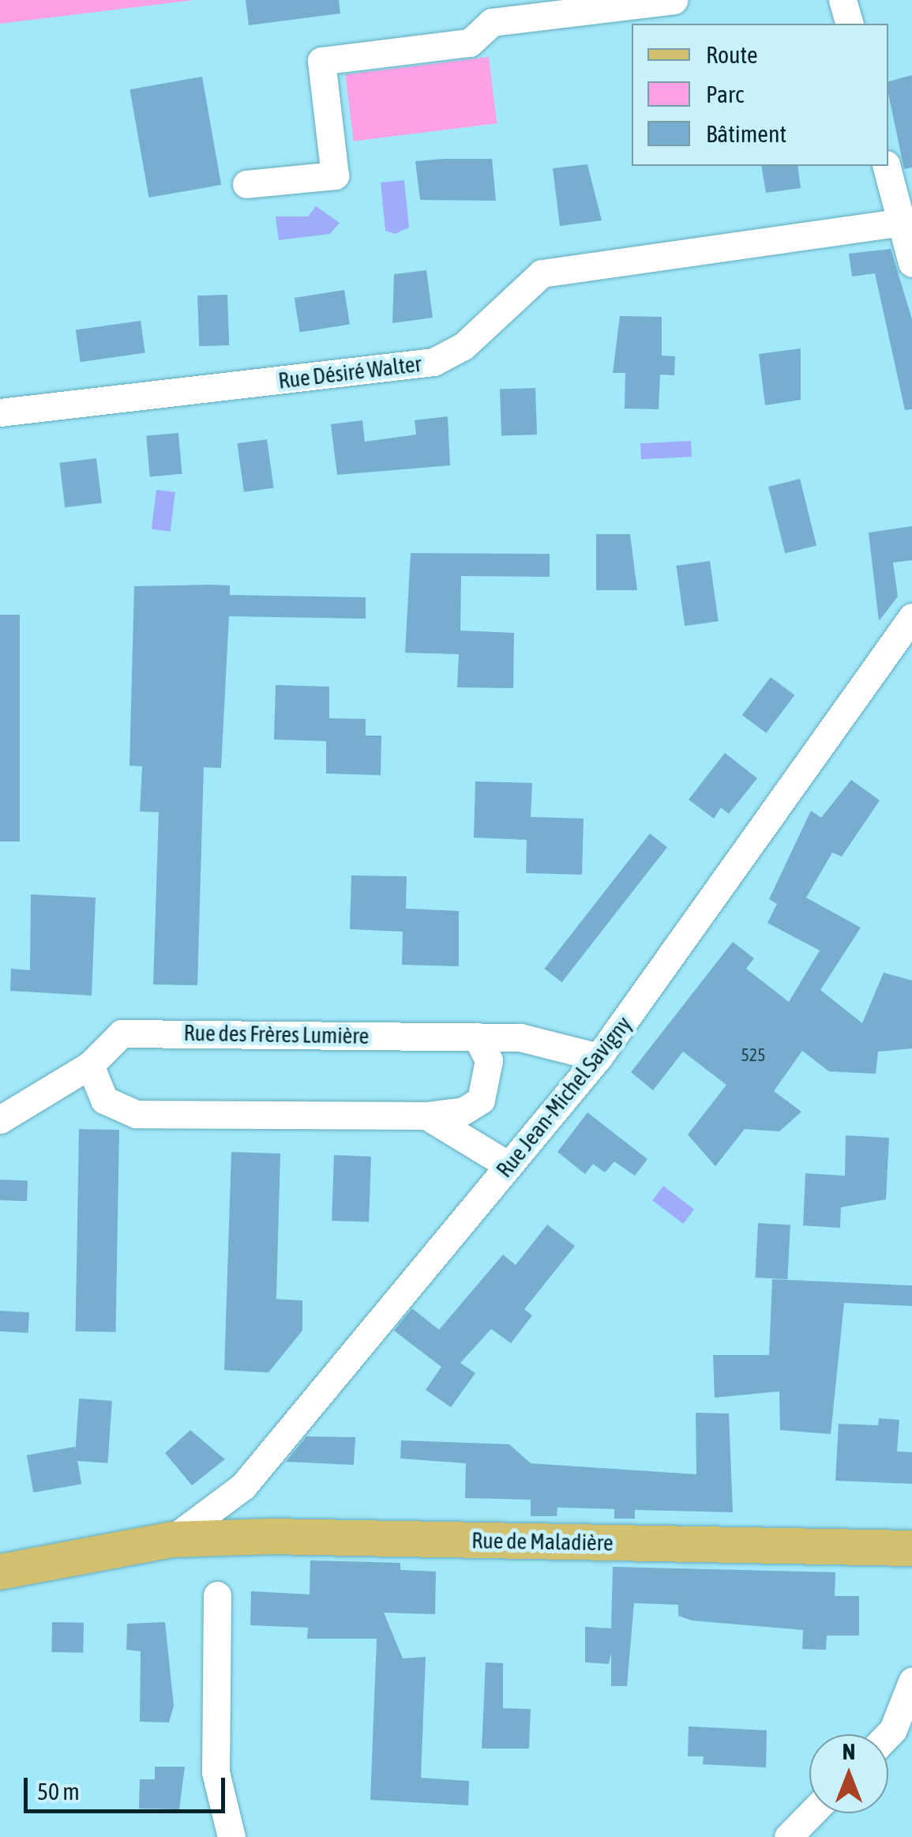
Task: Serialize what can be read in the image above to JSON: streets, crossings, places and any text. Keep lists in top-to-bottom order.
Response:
{
  "streets": {
    "main road": ["Rue de Maladière"],
    "street": ["Rue Désiré Walter", "Rue des Frères Lumière", "Rue Jean-Michel Savigny"]
  },
  "crossings": [
    ["Rue des Frères Lumière", "Rue Jean-Michel Savigny"],
    ["Rue Jean-Michel Savigny", "Rue de Maladière"]
  ],
  "house_numbers": ["525"],
  "legend": ["Route", "Parc", "Bâtiment"],
  "scale_bar": "50 m",
  "north": "top"
}
